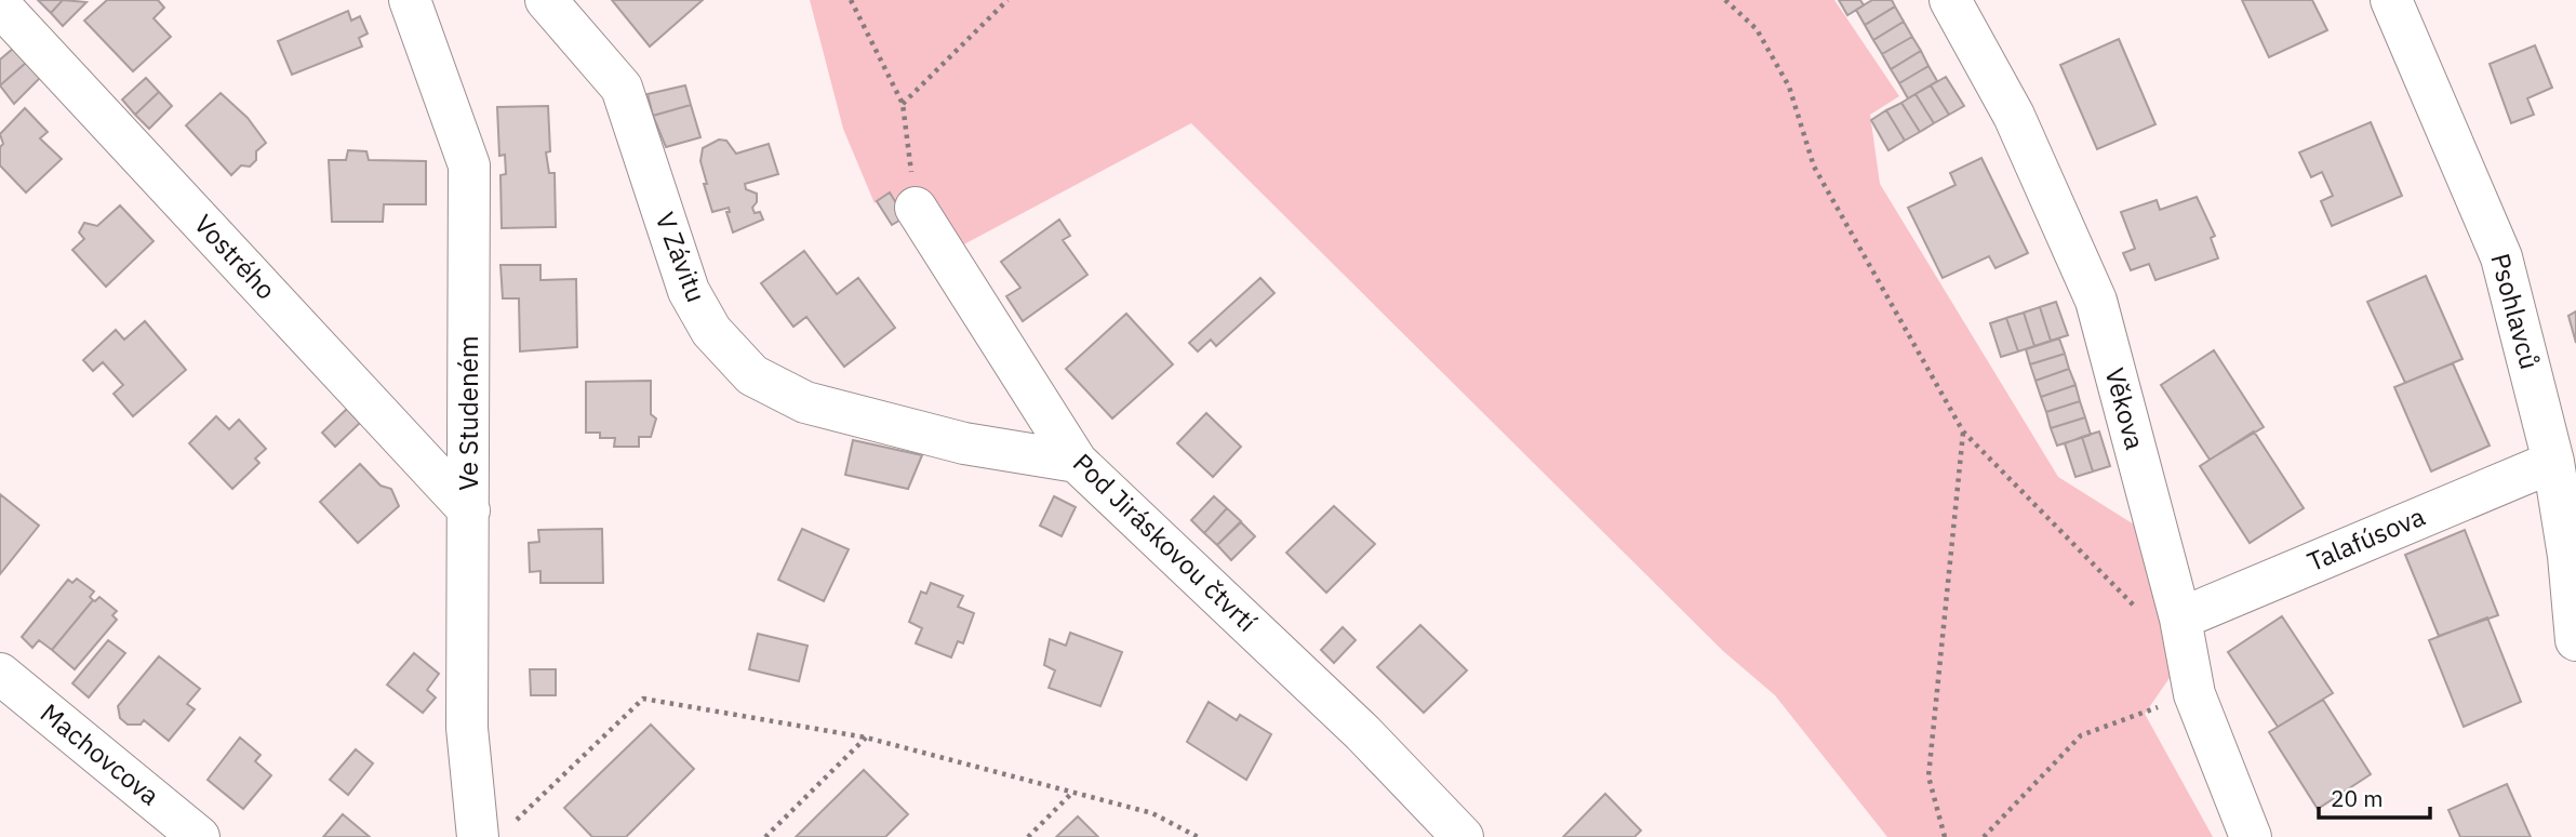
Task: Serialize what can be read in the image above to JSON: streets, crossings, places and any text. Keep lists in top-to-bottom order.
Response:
{
  "streets": {
    "street": [
      "Vostrého",
      "V Závitu",
      "Psohlavců",
      "Věkova",
      "Ve Studeném",
      "Talafúsova",
      "Pod Jiráskovou čtvrtí",
      "Machovcova"
    ]
  },
  "crossings": [
    ["Vostrého", "Ve Studeném"],
    ["V Závitu", "Pod Jiráskovou čtvrtí"],
    ["Psohlavců", "Talafúsova"],
    ["Věkova", "Talafúsova"]
  ],
  "scale_bar": "20 m"
}
